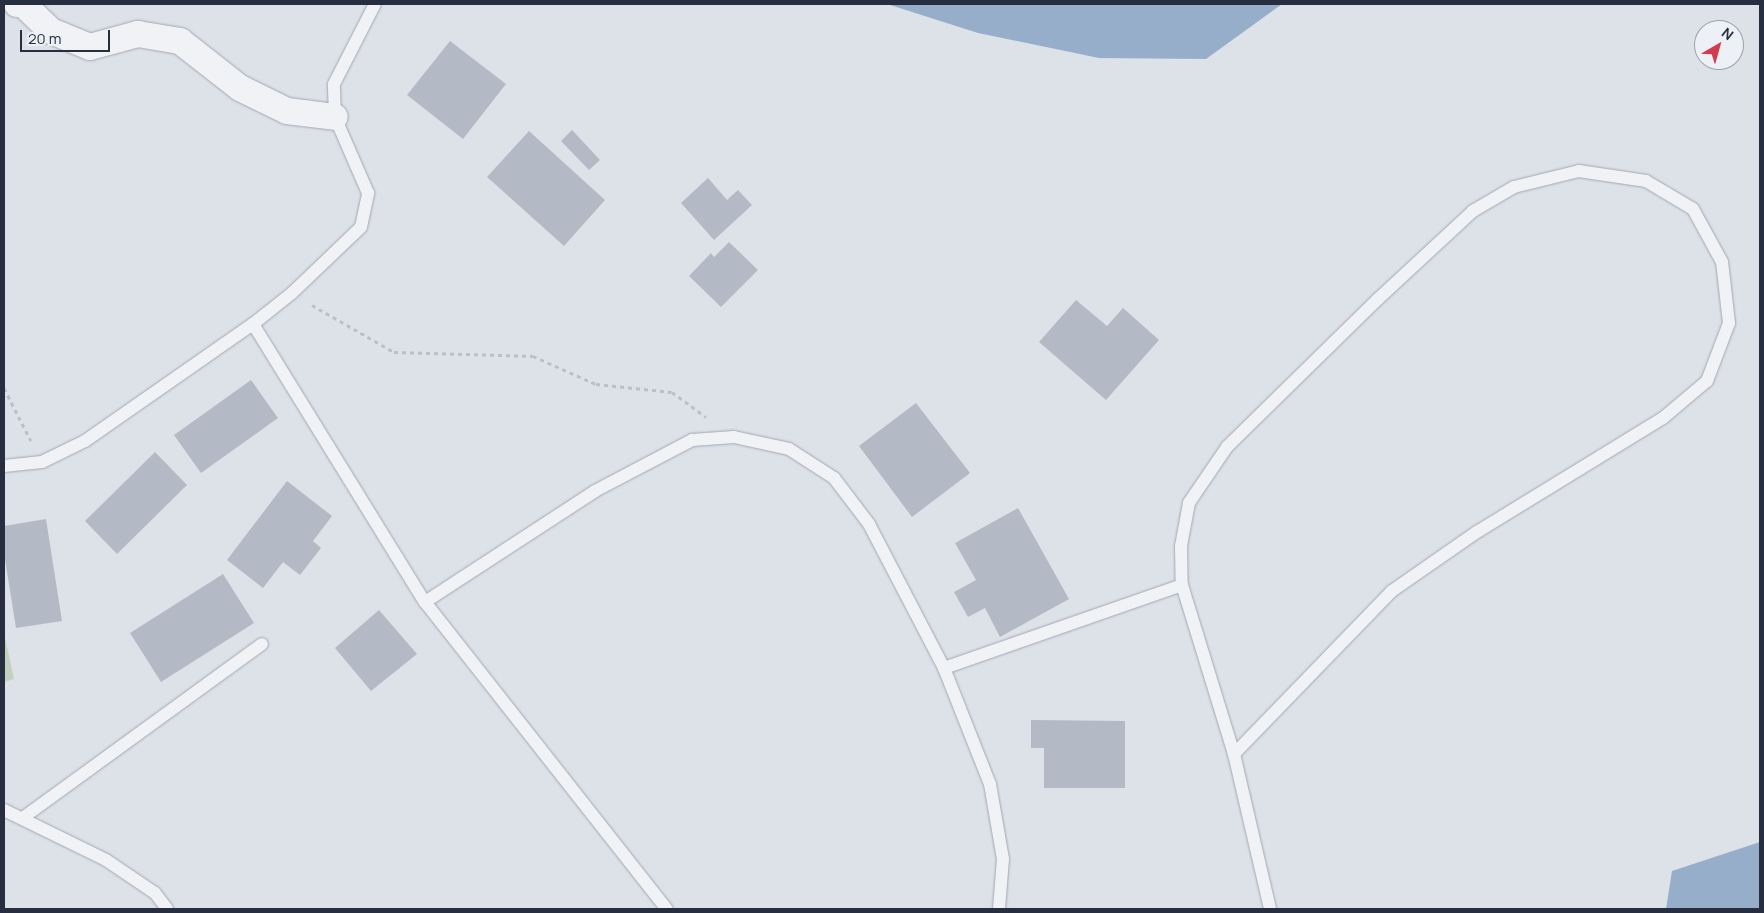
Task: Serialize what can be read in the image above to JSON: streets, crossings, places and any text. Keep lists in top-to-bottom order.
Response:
{
  "scale_bar": "20 m",
  "north": "top right"
}
